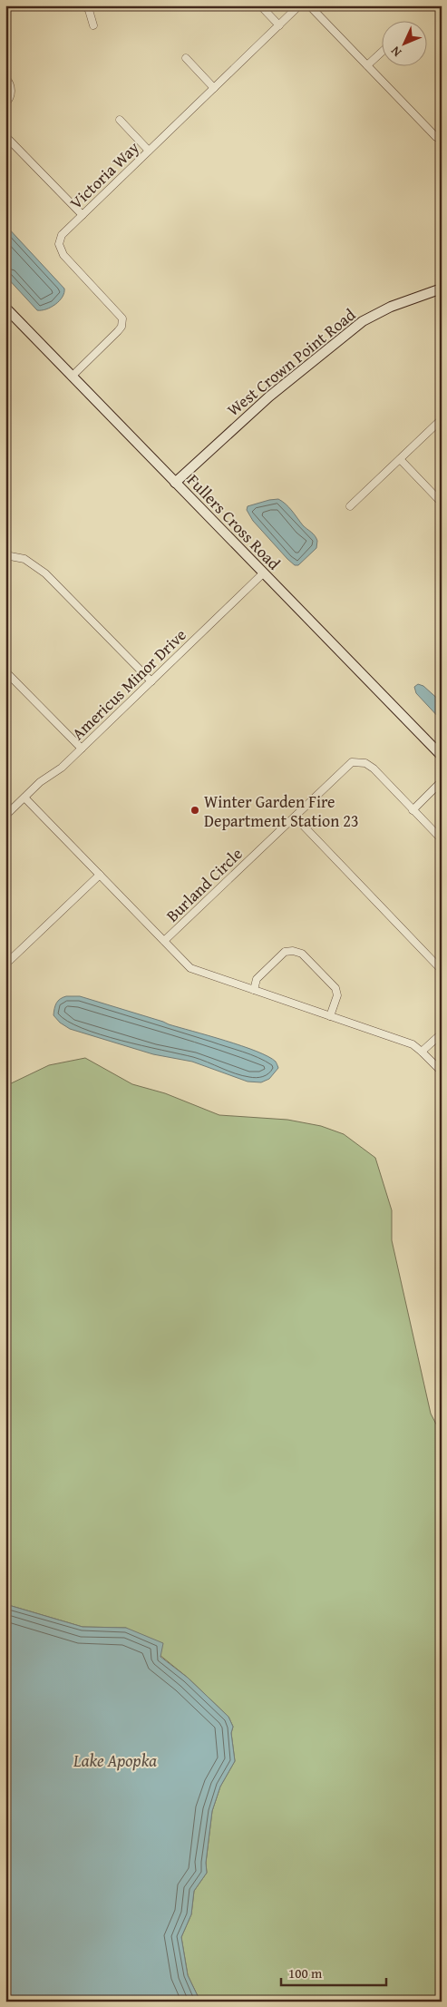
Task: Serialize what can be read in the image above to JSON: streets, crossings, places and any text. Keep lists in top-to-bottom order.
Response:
{
  "streets": {
    "street": [
      "Victoria Way",
      "West Crown Point Road",
      "Fullers Cross Road",
      "Americus Minor Drive",
      "Burland Circle"
    ]
  },
  "crossings": [
    ["Victoria Way", "Fullers Cross Road"],
    ["West Crown Point Road", "Fullers Cross Road"],
    ["Fullers Cross Road", "Americus Minor Drive"]
  ],
  "water": ["Lake Apopka"],
  "places": ["Winter Garden Fire Department Station 23"],
  "scale_bar": "100 m",
  "north": "bottom left"
}
